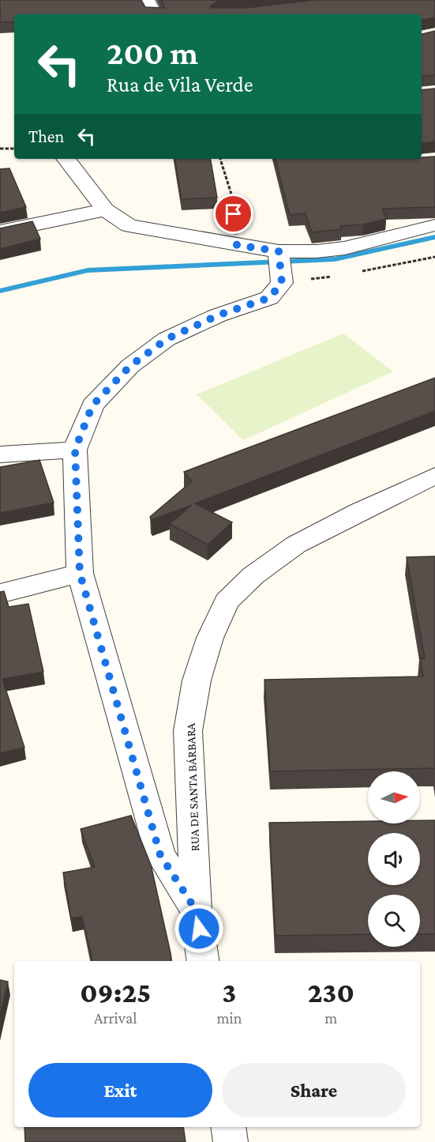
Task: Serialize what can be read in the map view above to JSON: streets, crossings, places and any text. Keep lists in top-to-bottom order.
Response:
{
  "streets": {
    "street": ["RUA DE SANTA BÁRBARA"]
  },
  "north": "right",
  "page": {
    "turn": ["200 m", "Rua de Vila Verde"],
    "then": "Then",
    "eta": [
      "09:25",
      "Arrival",
      "3",
      "min",
      "230",
      "m"
    ],
    "buttons": ["Exit", "Share"]
  }
}
